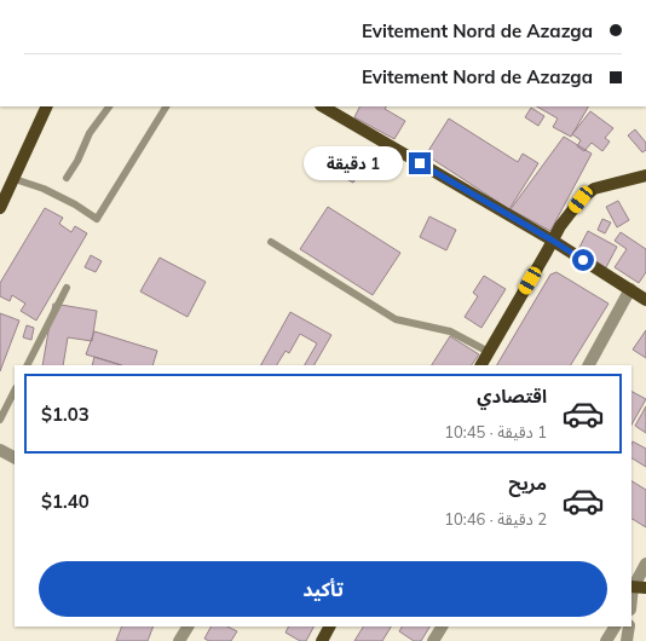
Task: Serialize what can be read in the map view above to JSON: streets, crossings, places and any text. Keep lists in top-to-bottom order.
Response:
{
  "page": {
    "banner": ["Evitement Nord de Azazga", "Evitement Nord de Azazga"],
    "bubble": "1 دقيقة",
    "list": [
      {
        "name": "اقتصادي",
        "note": "1 دقيقة · 10:45",
        "value": "$1.03"
      },
      {
        "name": "مريح",
        "note": "2 دقيقة · 10:46",
        "value": "$1.40"
      }
    ],
    "buttons": "تأكيد"
  }
}
